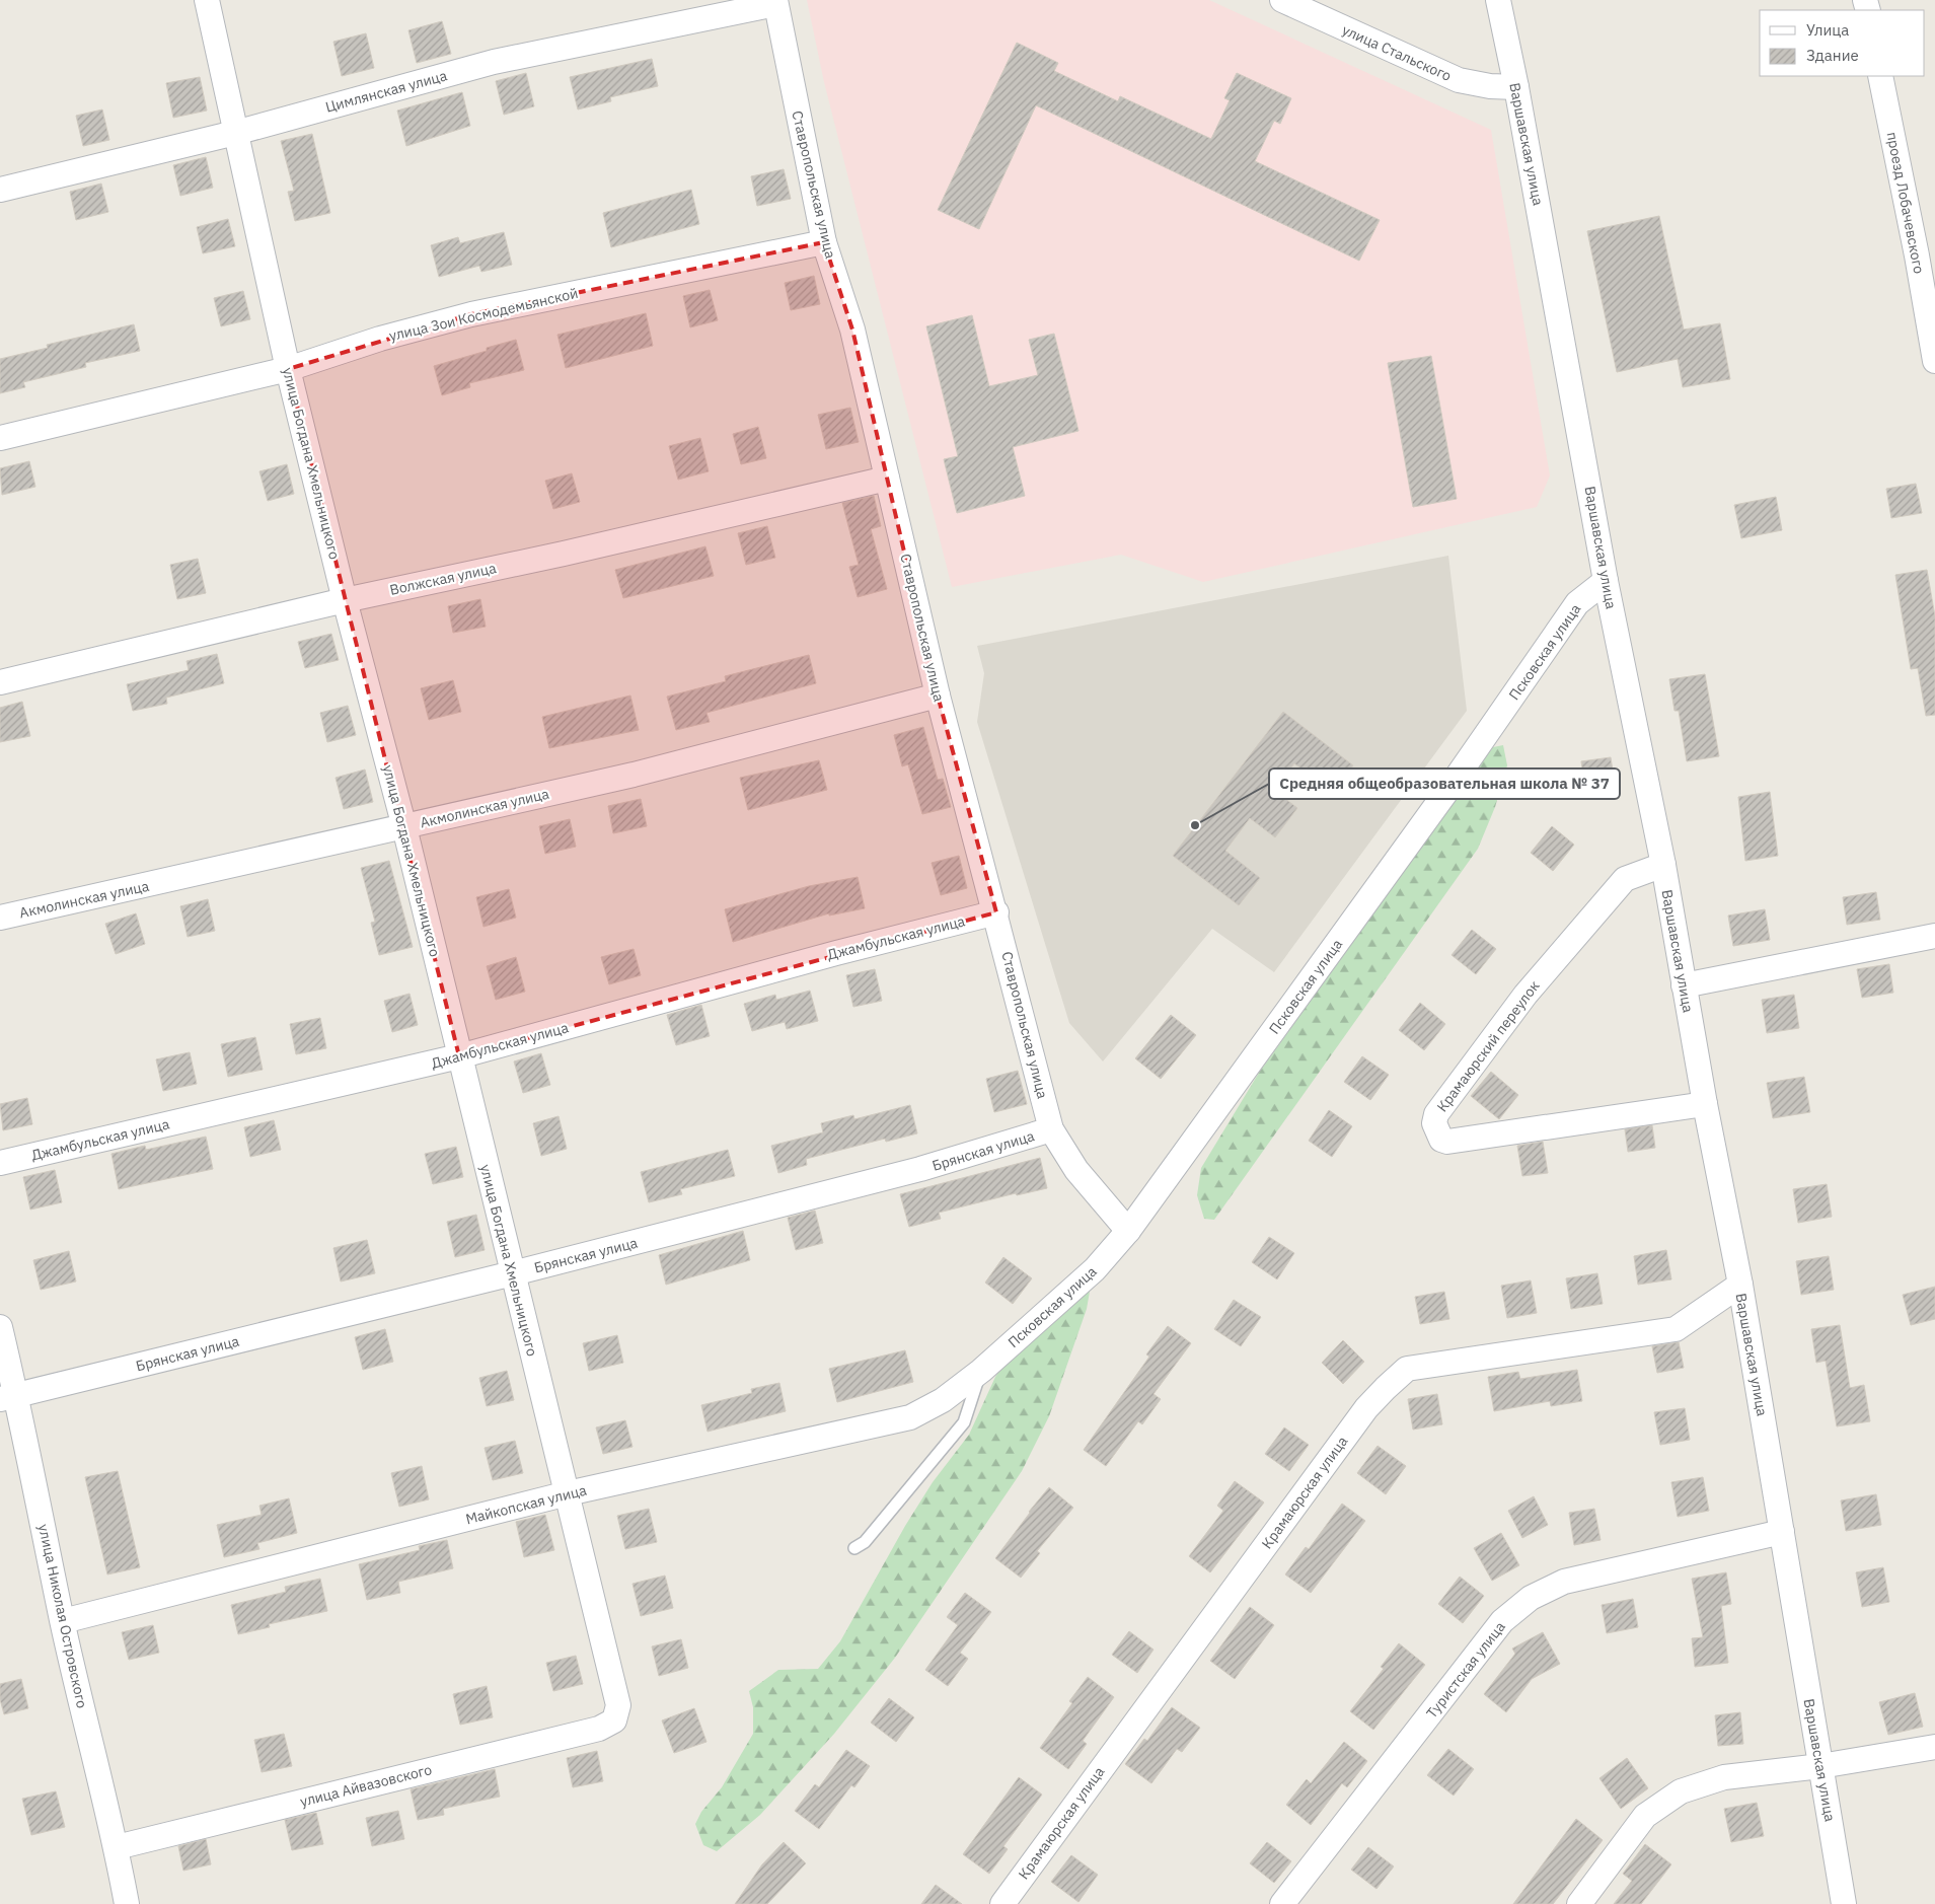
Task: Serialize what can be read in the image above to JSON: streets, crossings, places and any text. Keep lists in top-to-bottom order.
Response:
{
  "streets": {
    "street": [
      "улица Стальского",
      "Цимлянская улица",
      "Варшавская улица",
      "Ставропольская улица",
      "проезд Лобачевского",
      "улица Зои Космодемьянской",
      "улица Богдана Хмельницкого",
      "Волжская улица",
      "Псковская улица",
      "Акмолинская улица",
      "Джамбульская улица",
      "Крамаюрский переулок",
      "Брянская улица",
      "Крамаюрская улица",
      "Майкопская улица",
      "улица Николая Островского",
      "Туристская улица",
      "улица Айвазовского"
    ]
  },
  "crossings": [
    ["улица Стальского", "Варшавская улица"],
    ["Цимлянская улица", "Ставропольская улица"],
    ["Цимлянская улица", "улица Богдана Хмельницкого"],
    ["Варшавская улица", "Псковская улица"],
    ["Варшавская улица", "Крамаюрский переулок"],
    ["Варшавская улица", "Крамаюрская улица"],
    ["Варшавская улица", "Туристская улица"],
    ["Ставропольская улица", "улица Зои Космодемьянской"],
    ["Ставропольская улица", "Волжская улица"],
    ["Ставропольская улица", "Псковская улица"],
    ["Ставропольская улица", "Акмолинская улица"],
    ["Ставропольская улица", "Джамбульская улица"],
    ["Ставропольская улица", "Брянская улица"],
    ["улица Зои Космодемьянской", "улица Богдана Хмельницкого"],
    ["улица Богдана Хмельницкого", "Волжская улица"],
    ["улица Богдана Хмельницкого", "Акмолинская улица"],
    ["улица Богдана Хмельницкого", "Джамбульская улица"],
    ["улица Богдана Хмельницкого", "Брянская улица"],
    ["улица Богдана Хмельницкого", "Майкопская улица"],
    ["улица Богдана Хмельницкого", "улица Айвазовского"],
    ["Псковская улица", "Майкопская улица"],
    ["Брянская улица", "улица Николая Островского"],
    ["Майкопская улица", "улица Николая Островского"],
    ["улица Николая Островского", "улица Айвазовского"]
  ],
  "places": ["Средняя общеобразовательная школа № 37"],
  "legend": ["Улица", "Здание"]
}
